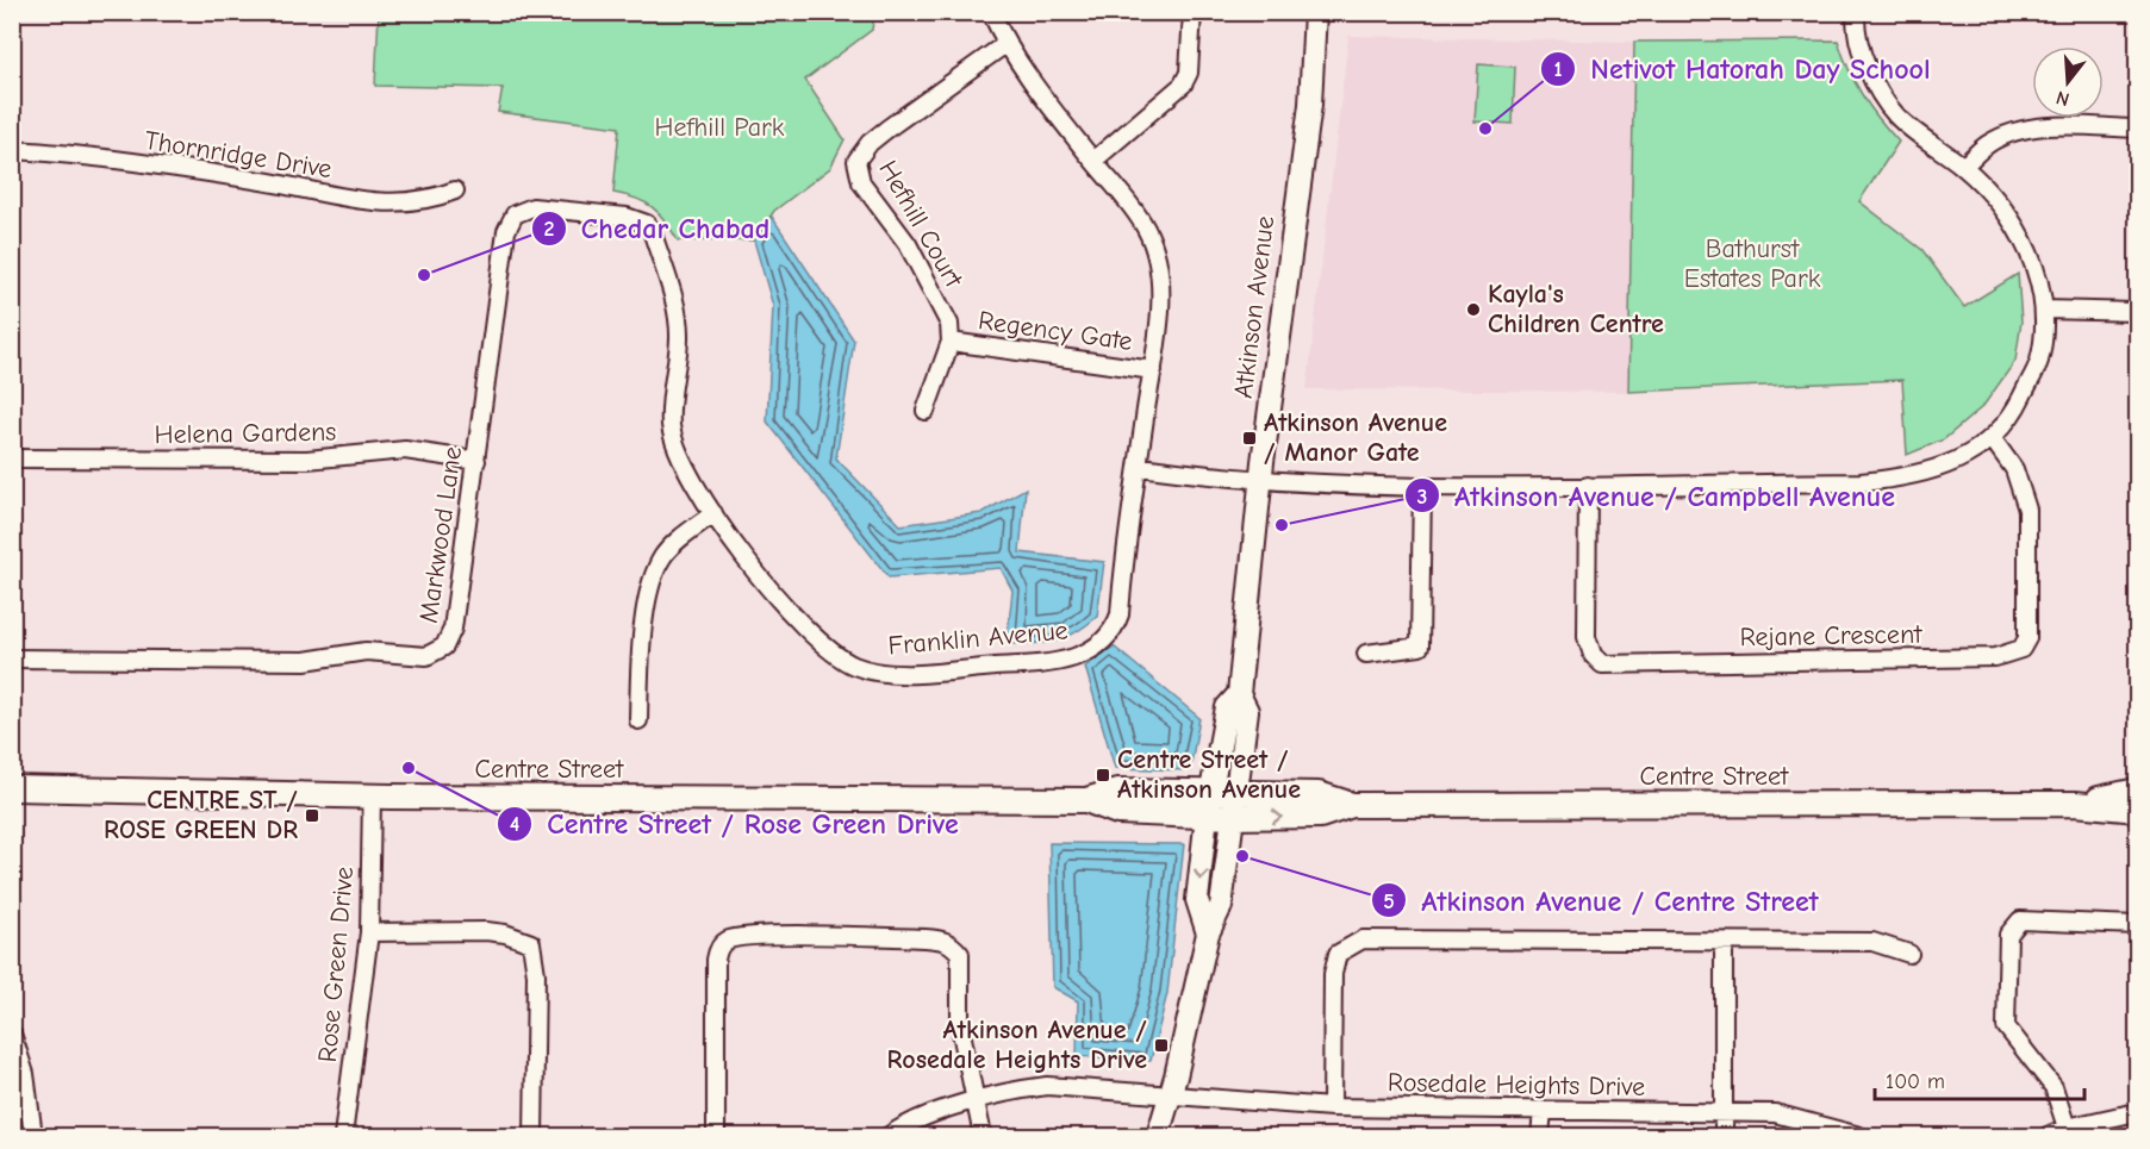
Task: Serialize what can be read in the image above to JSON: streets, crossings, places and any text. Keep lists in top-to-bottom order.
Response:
{
  "streets": {
    "main road": ["Centre Street"],
    "street": [
      "Thornridge Drive",
      "Hefhill Court",
      "Atkinson Avenue",
      "Regency Gate",
      "Helena Gardens",
      "Markwood Lane",
      "Rejane Crescent",
      "Franklin Avenue",
      "Rose Green Drive",
      "Rosedale Heights Drive"
    ]
  },
  "crossings": [
    ["Hefhill Court", "Regency Gate"],
    ["Hefhill Court", "Franklin Avenue"],
    ["Atkinson Avenue", "Centre Street"],
    ["Atkinson Avenue", "Rosedale Heights Drive"],
    ["Regency Gate", "Franklin Avenue"],
    ["Helena Gardens", "Markwood Lane"],
    ["Markwood Lane", "Franklin Avenue"],
    ["Centre Street", "Rose Green Drive"]
  ],
  "parks": ["Hefhill Park", "Bathurst Estates Park"],
  "places": {
    "other": [
      "Netivot Hatorah Day School",
      "Chedar Chabad",
      "Kayla's Children Centre",
      "Atkinson Avenue / Campbell Avenue",
      "Centre Street / Rose Green Drive",
      "Atkinson Avenue / Centre Street"
    ],
    "transit": [
      "Atkinson Avenue / Manor Gate",
      "Centre Street / Atkinson Avenue",
      "CENTRE ST / ROSE GREEN DR",
      "Atkinson Avenue / Rosedale Heights Drive"
    ]
  },
  "scale_bar": "100 m",
  "north": "bottom"
}
